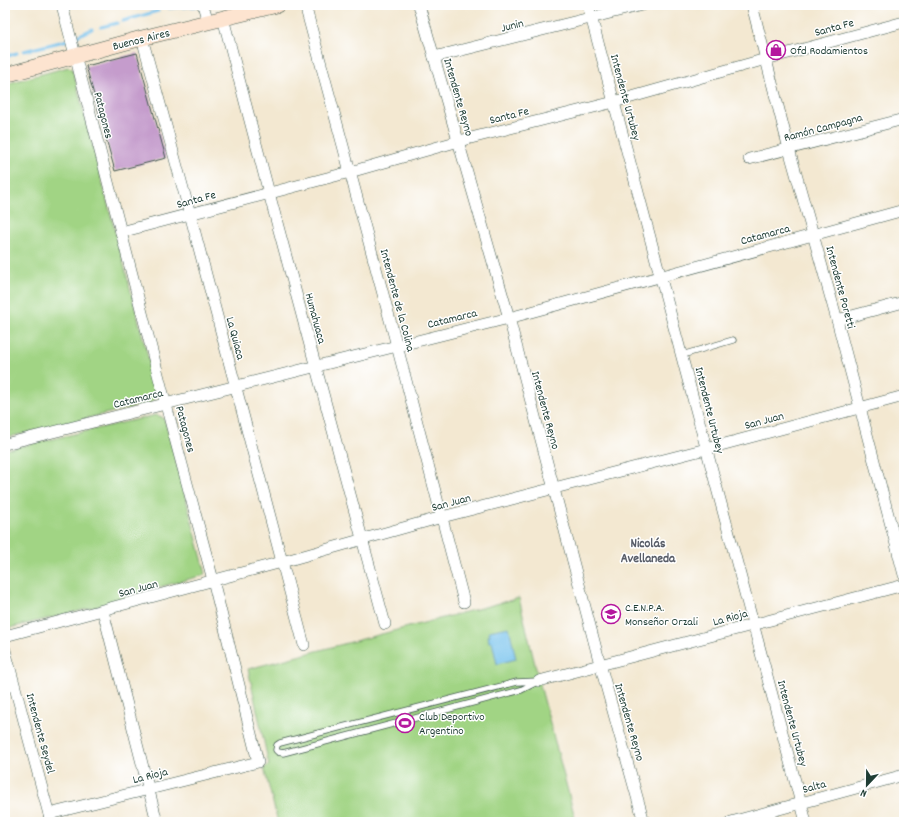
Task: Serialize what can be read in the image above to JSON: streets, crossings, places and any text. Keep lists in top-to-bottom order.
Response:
{
  "streets": {
    "main road": ["Buenos Aires"],
    "street": [
      "Junin",
      "Santa Fe",
      "Intendente Reyno",
      "Intendente Urtubey",
      "Patagones",
      "Ramón Campagna",
      "Catamarca",
      "Intendente Poretti",
      "Intendente de la Colina",
      "Humahuaca",
      "La Quiaca",
      "San Juan",
      "La Rioja",
      "Intendente Seydel",
      "Salta"
    ]
  },
  "crossings": [
    ["Junin", "Intendente Reyno"],
    ["Junin", "Intendente Urtubey"],
    ["Santa Fe", "Intendente Reyno"],
    ["Santa Fe", "Intendente Urtubey"],
    ["Santa Fe", "Patagones"],
    ["Santa Fe", "Intendente Poretti"],
    ["Santa Fe", "Intendente de la Colina"],
    ["Santa Fe", "Humahuaca"],
    ["Santa Fe", "La Quiaca"],
    ["Buenos Aires", "Patagones"],
    ["Buenos Aires", "Humahuaca"],
    ["Buenos Aires", "La Quiaca"],
    ["Intendente Reyno", "Catamarca"],
    ["Intendente Reyno", "San Juan"],
    ["Intendente Reyno", "La Rioja"],
    ["Intendente Urtubey", "Catamarca"],
    ["Intendente Urtubey", "San Juan"],
    ["Intendente Urtubey", "La Rioja"],
    ["Intendente Urtubey", "Salta"],
    ["Patagones", "Catamarca"],
    ["Patagones", "San Juan"],
    ["Patagones", "La Rioja"],
    ["Ramón Campagna", "Intendente Poretti"],
    ["Catamarca", "Intendente Poretti"],
    ["Catamarca", "Intendente de la Colina"],
    ["Catamarca", "Humahuaca"],
    ["Catamarca", "La Quiaca"],
    ["Intendente Poretti", "San Juan"],
    ["Intendente de la Colina", "San Juan"],
    ["Humahuaca", "San Juan"],
    ["La Quiaca", "San Juan"],
    ["La Rioja", "Intendente Seydel"]
  ],
  "districts": ["Nicolás Avellaneda"],
  "places": {
    "shop": ["Ofd Rodamientos"],
    "school or university": ["C.E.N.P.A. Monseñor Orzali"],
    "sports": ["Club Deportivo Argentino"]
  },
  "north": "bottom"
}
